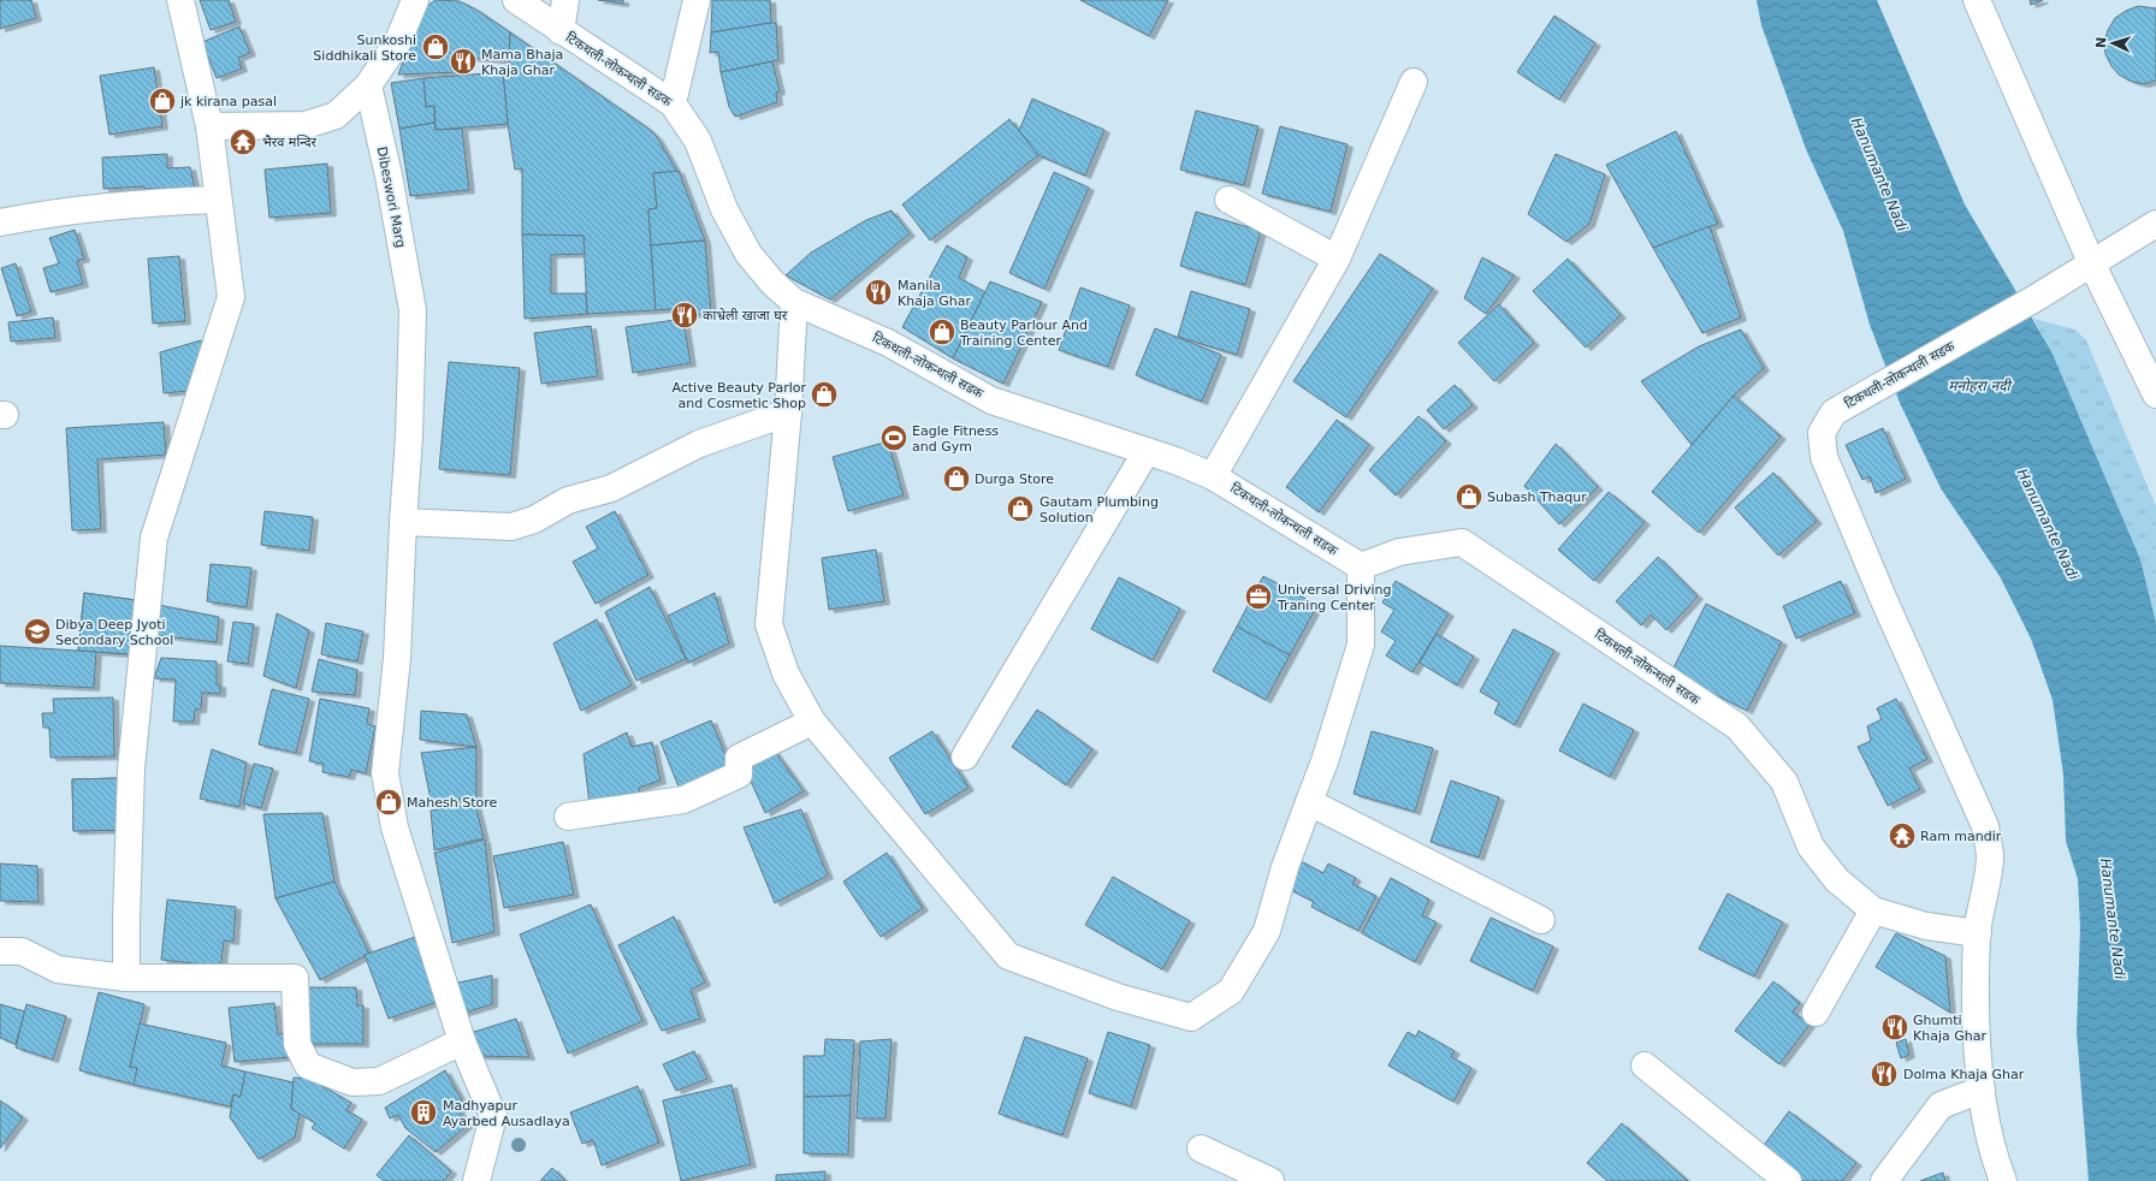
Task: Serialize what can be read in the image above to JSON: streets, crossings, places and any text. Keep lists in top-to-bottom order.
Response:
{
  "streets": {
    "street": ["टिकथली-लोकन्थली सडक", "Dibeswori Marg"]
  },
  "water": ["Hanumante Nadi", "मनोहरा नदी"],
  "places": {
    "shop": [
      "Sunkoshi Siddhikali Store",
      "jk kirana pasal",
      "Beauty Parlour And Training Center",
      "Active Beauty Parlor and Cosmetic Shop",
      "Durga Store",
      "Subash Thaqur",
      "Gautam Plumbing Solution",
      "Mahesh Store"
    ],
    "restaurant": [
      "Mama Bhaja Khaja Ghar",
      "Manila Khaja Ghar",
      "काभ्रेली खाजा घर",
      "Ghumti Khaja Ghar",
      "Dolma Khaja Ghar"
    ],
    "temple": ["भैरव मन्दिर", "Ram mandir"],
    "sports": ["Eagle Fitness and Gym"],
    "office": ["Universal Driving Traning Center"],
    "school or university": ["Dibya Deep Jyoti Secondary School"],
    "building": ["Madhyapur Ayarbed Ausadlaya"]
  },
  "north": "left"
}
